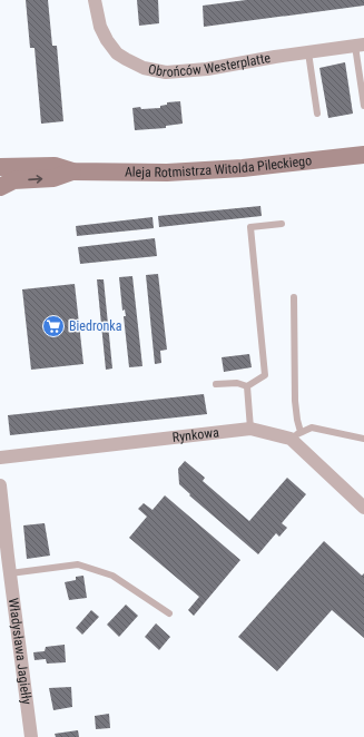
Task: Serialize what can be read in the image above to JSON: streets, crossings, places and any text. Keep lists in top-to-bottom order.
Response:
{
  "streets": {
    "street": [
      "Obrońców Westerplatte",
      "Aleja Rotmistrza Witolda Pileckiego",
      "Rynkowa",
      "Władysława Jagiełły"
    ]
  },
  "places": {
    "supermarket": ["Biedronka"]
  }
}
